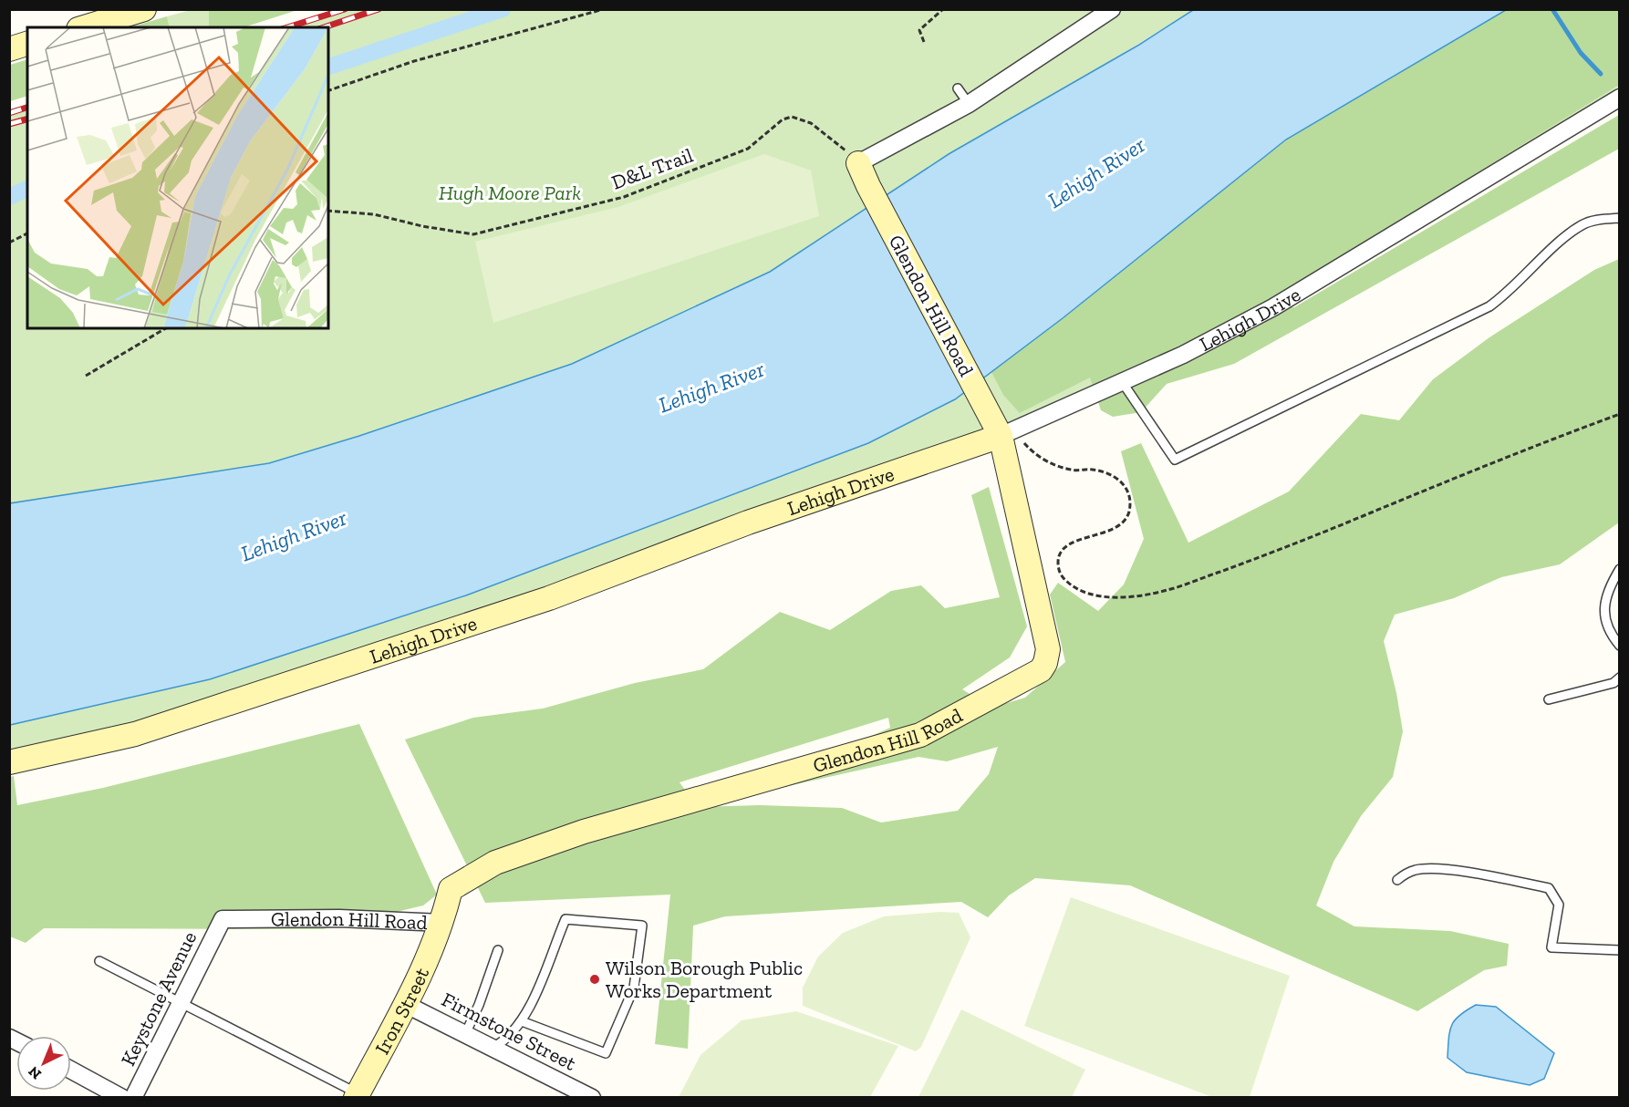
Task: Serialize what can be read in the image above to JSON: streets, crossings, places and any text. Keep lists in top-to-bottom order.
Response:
{
  "streets": {
    "street": [
      "Glendon Hill Road",
      "Lehigh Drive",
      "Keystone Avenue",
      "Iron Street",
      "Firmstone Street"
    ],
    "path": ["D&L Trail"]
  },
  "crossings": [
    ["Glendon Hill Road", "Lehigh Drive"],
    ["Glendon Hill Road", "Keystone Avenue"],
    ["Glendon Hill Road", "Iron Street"],
    ["Iron Street", "Firmstone Street"]
  ],
  "water": ["Lehigh River"],
  "parks": ["Hugh Moore Park"],
  "places": ["Wilson Borough Public Works Department"],
  "north": "bottom left"
}
